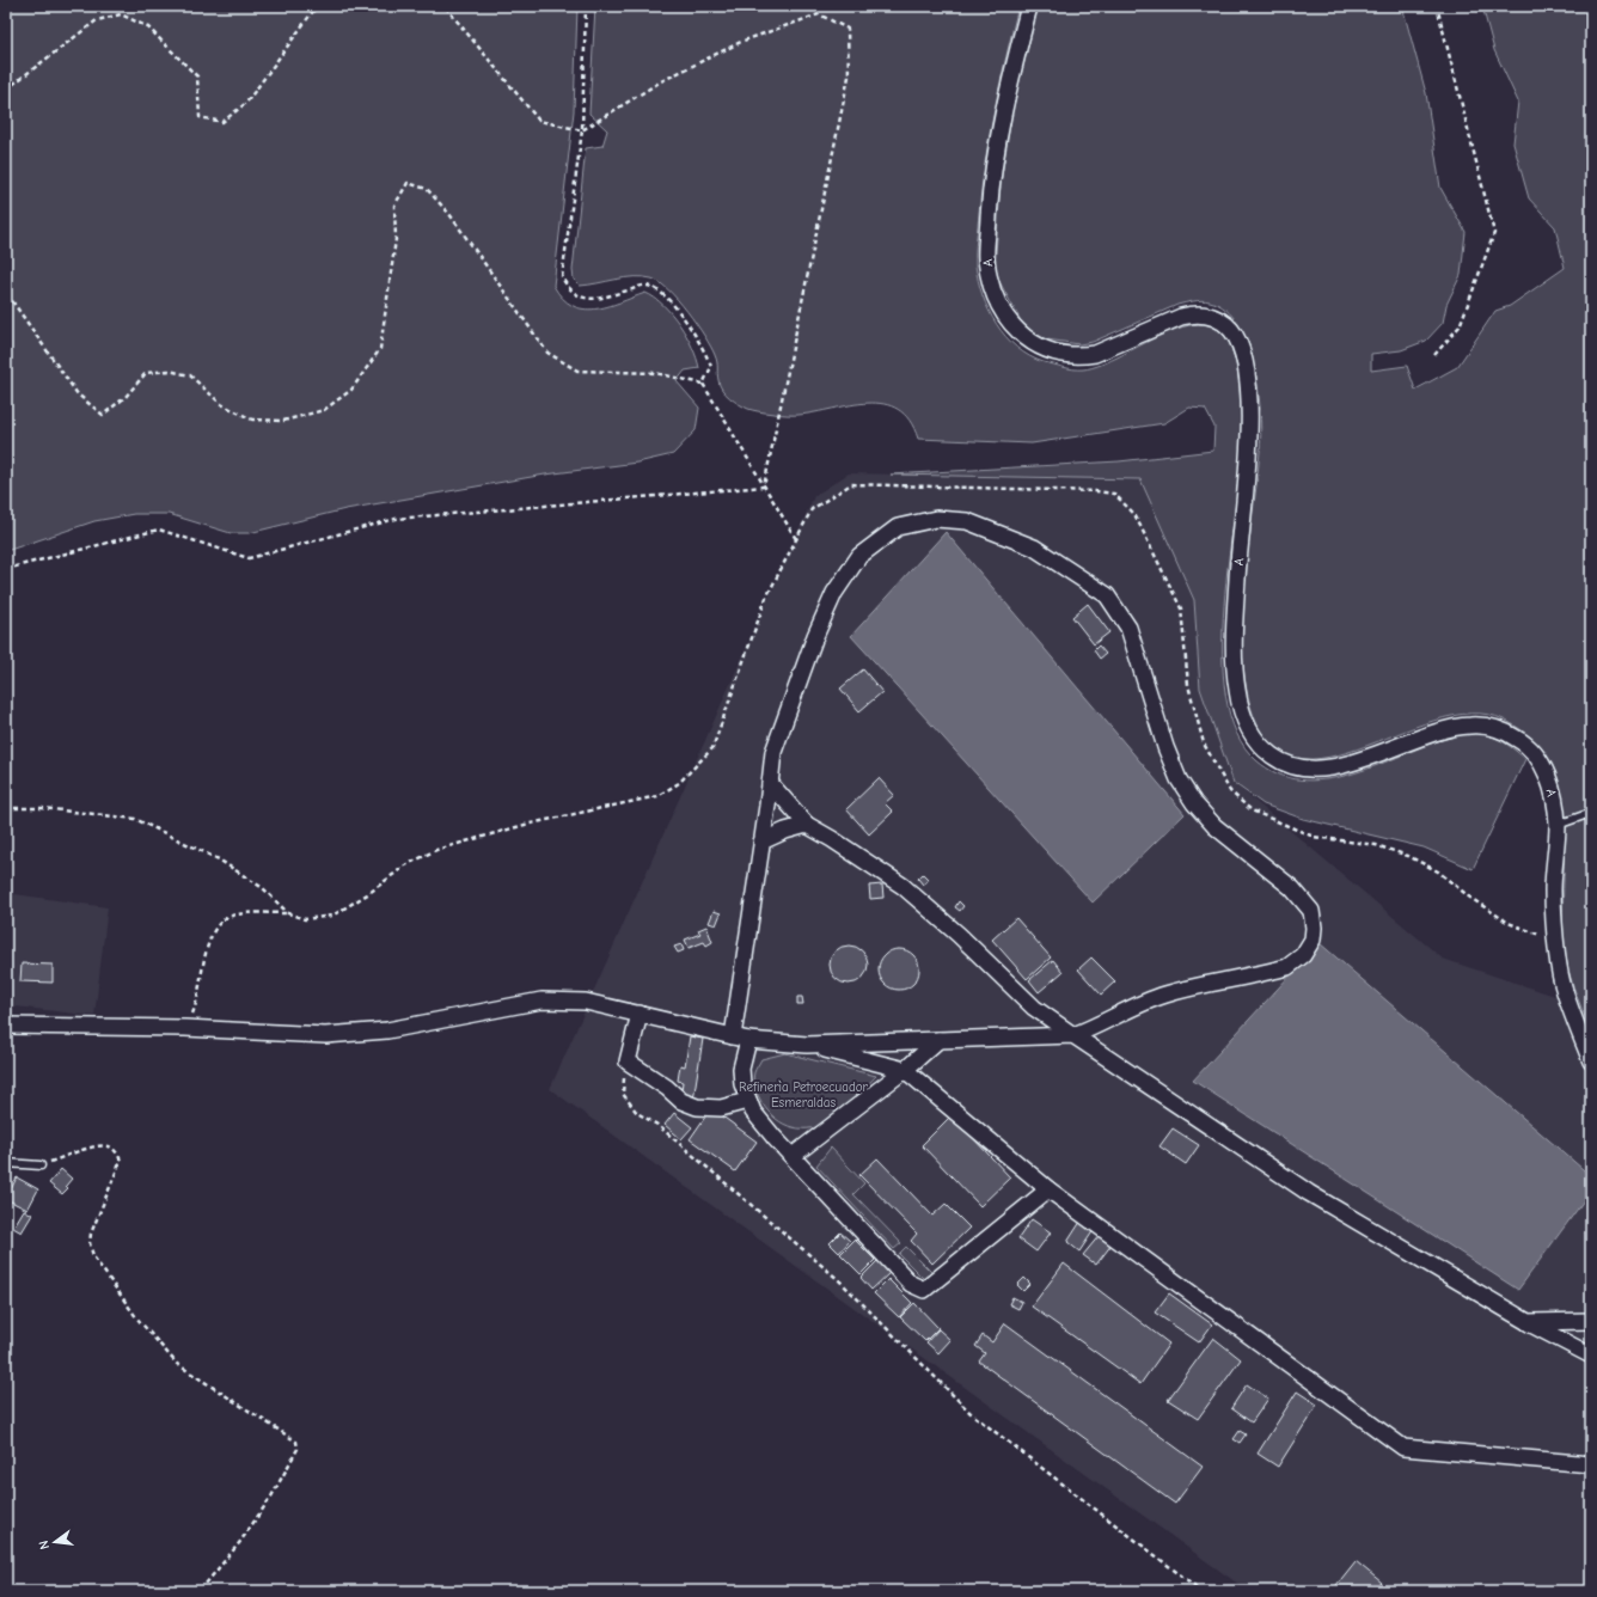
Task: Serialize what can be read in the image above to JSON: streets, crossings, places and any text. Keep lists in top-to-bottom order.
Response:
{
  "streets": {
    "street": ["A"]
  },
  "parks": ["Refinerìa Petroecuador Esmeraldas"],
  "north": "left"
}
